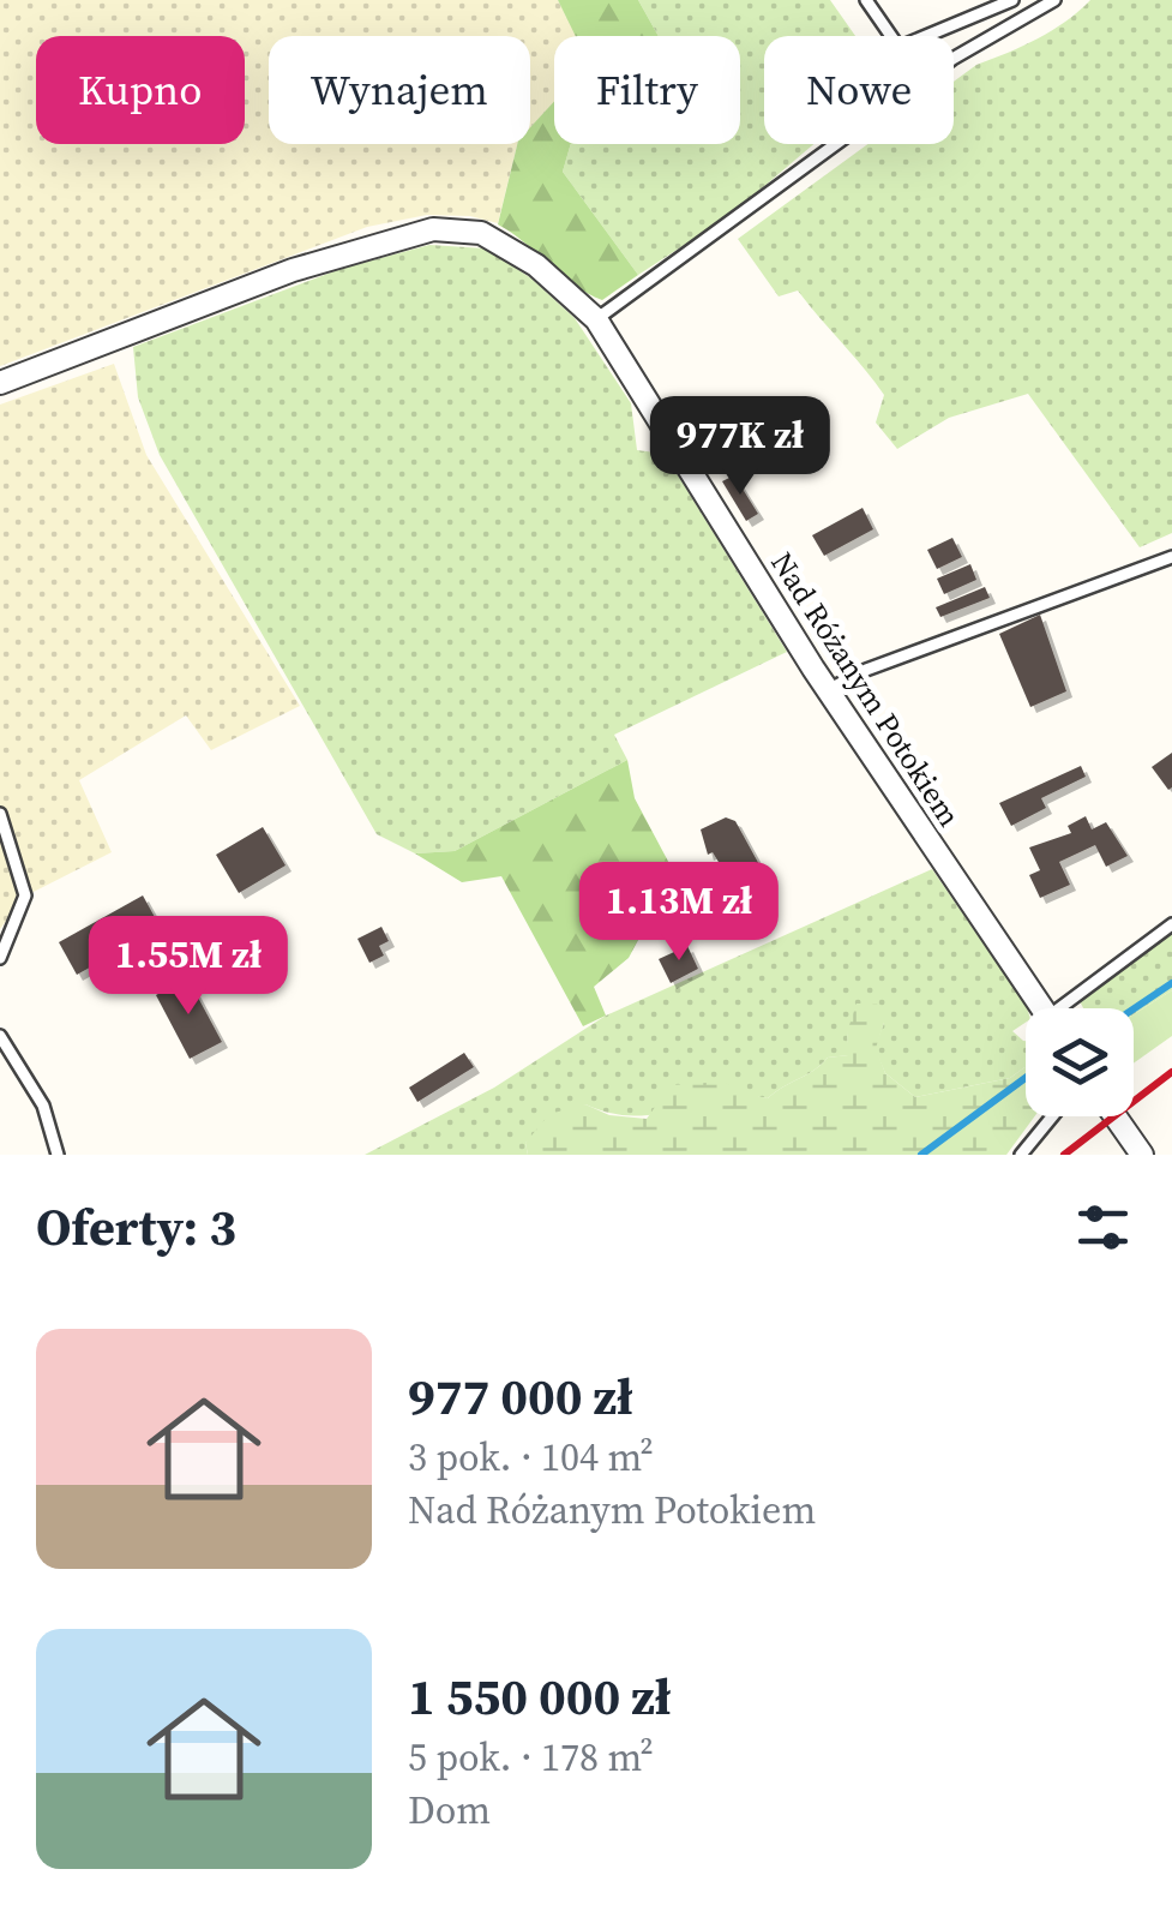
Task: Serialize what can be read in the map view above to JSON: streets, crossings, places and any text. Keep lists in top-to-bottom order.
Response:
{
  "streets": {
    "street": ["Nad Różanym Potokiem"]
  },
  "page": {
    "chip": [
      "Kupno",
      "Wynajem",
      "Filtry",
      "Nowe"
    ],
    "price": ["977K zł", "1.13M zł", "1.55M zł"],
    "heading": "Oferty: 3",
    "list": [
      {
        "name": "977 000 zł",
        "note": "3 pok. · 104 m² · Nad Różanym Potokiem"
      },
      {
        "name": "1 550 000 zł",
        "note": "5 pok. · 178 m² · Dom"
      }
    ]
  }
}
